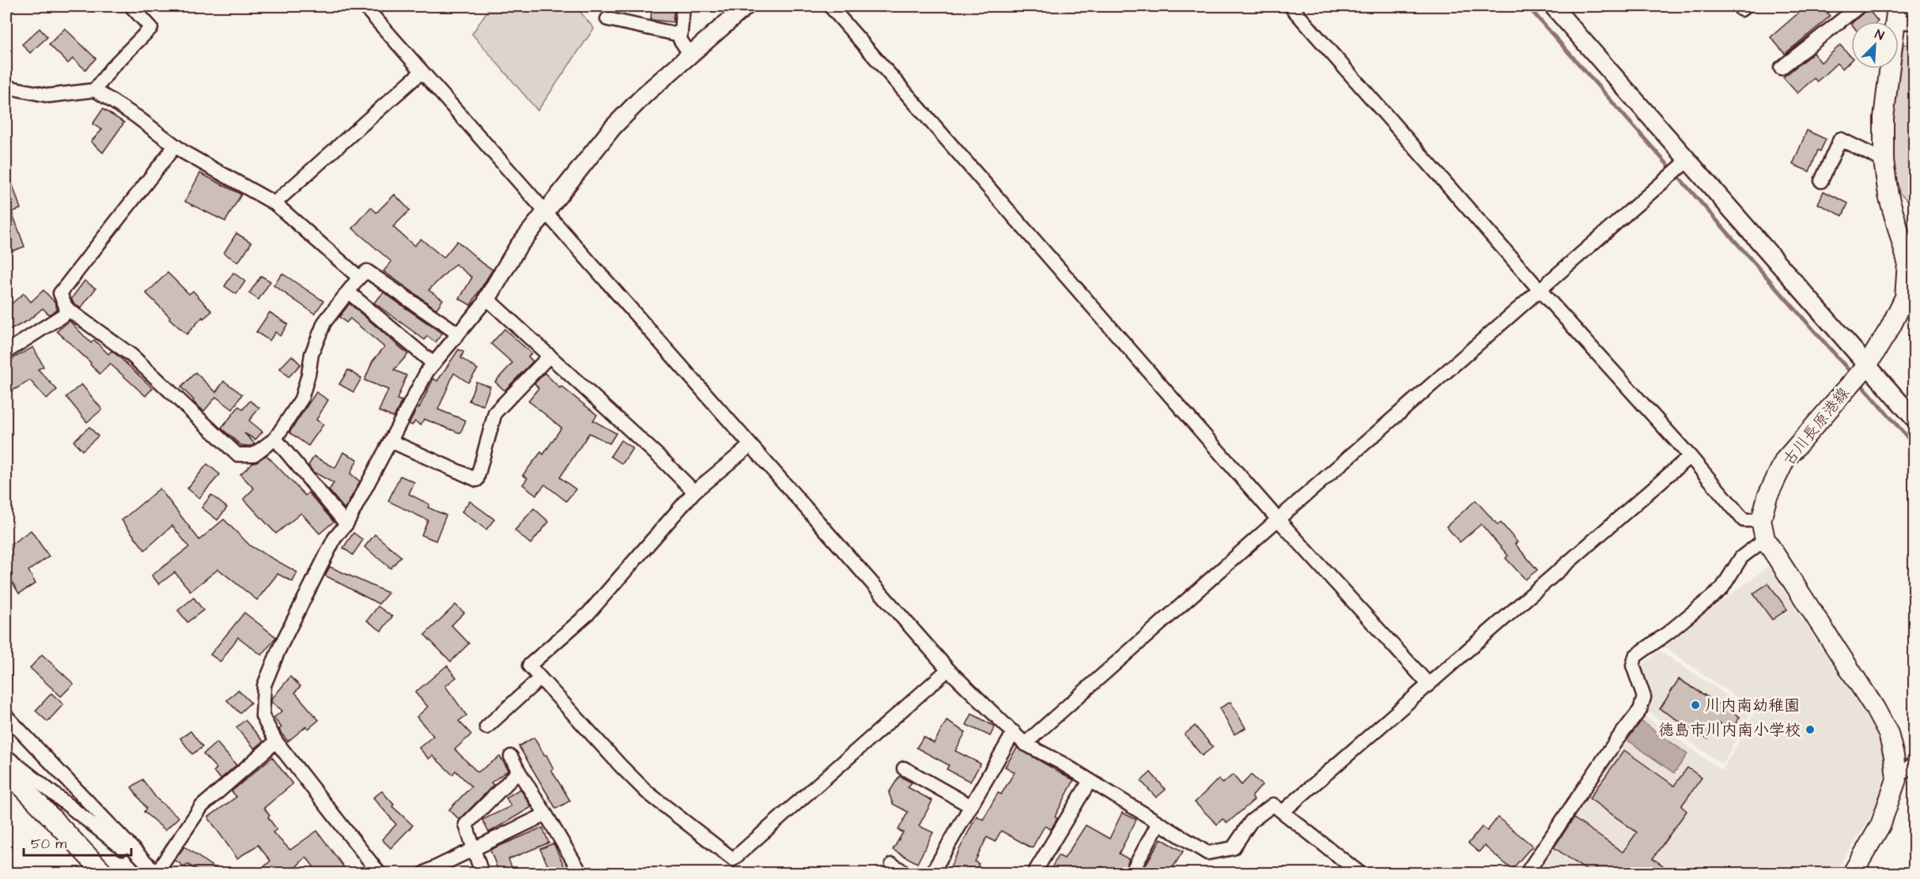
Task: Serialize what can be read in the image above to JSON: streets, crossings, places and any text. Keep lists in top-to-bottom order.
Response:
{
  "streets": {
    "main road": ["古川長原港線"]
  },
  "places": ["川内南幼稚園", "徳島市川内南小学校"],
  "scale_bar": "50 m",
  "north": "top right"
}
